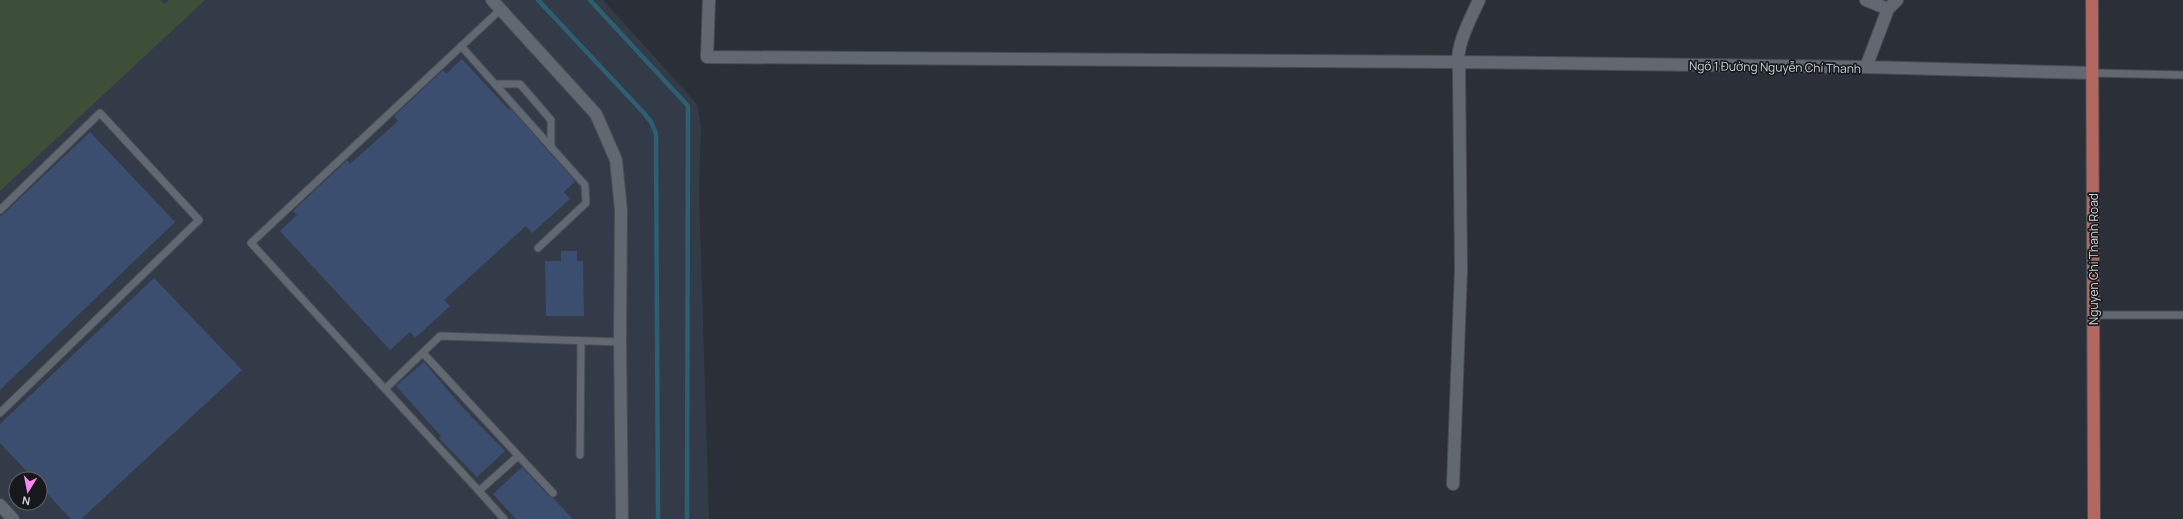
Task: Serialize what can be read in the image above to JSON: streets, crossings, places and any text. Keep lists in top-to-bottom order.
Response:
{
  "streets": {
    "main road": ["Nguyen Chi Thanh Road"],
    "street": ["Ngõ 1 Đường Nguyễn Chí Thanh"]
  },
  "crossings": [
    ["Ngõ 1 Đường Nguyễn Chí Thanh", "Nguyen Chi Thanh Road"]
  ],
  "north": "bottom"
}
